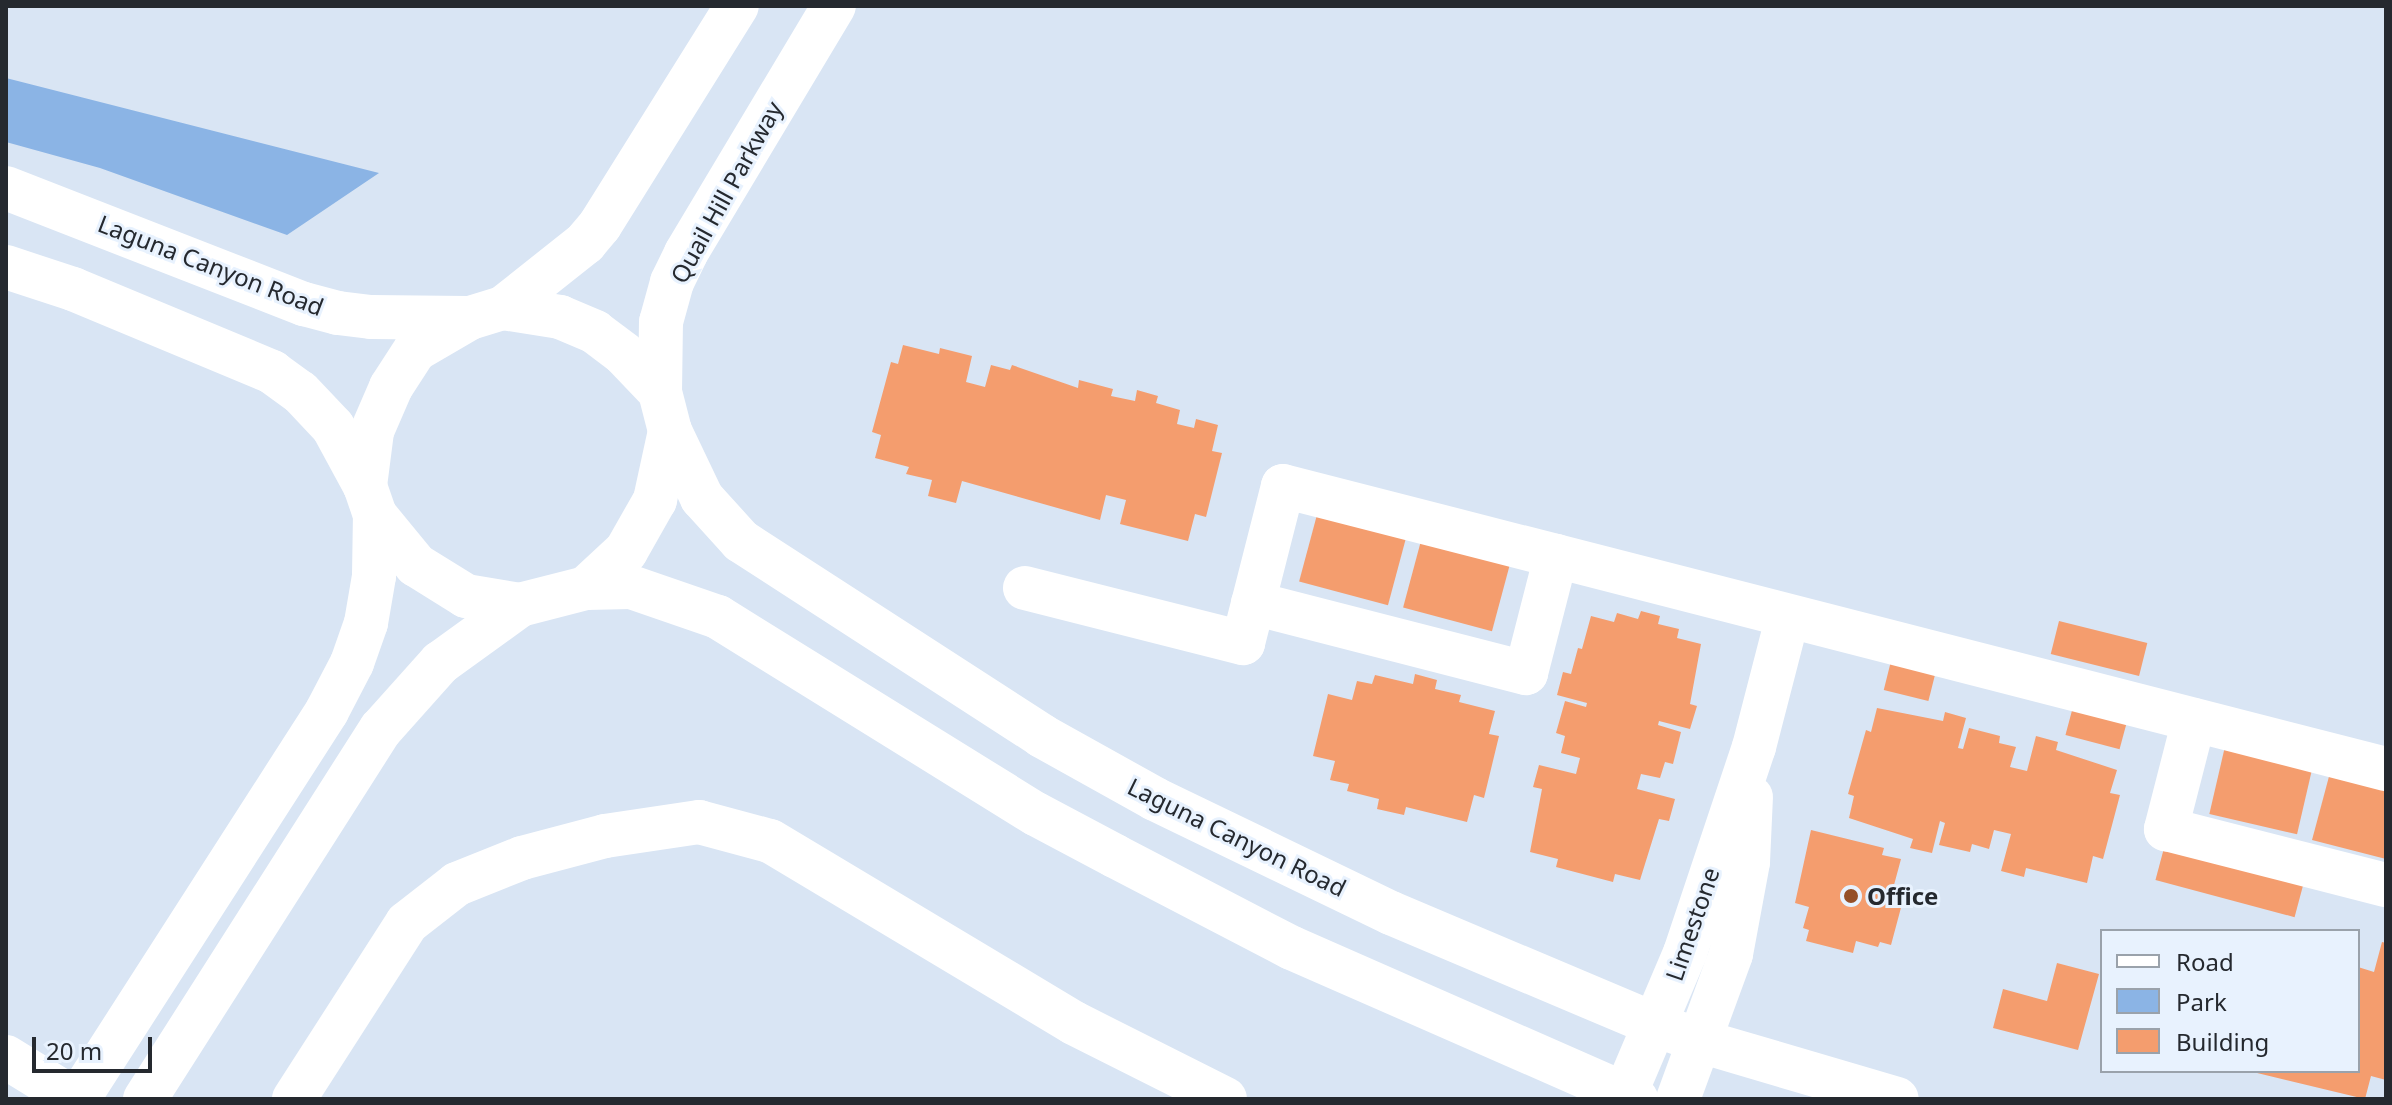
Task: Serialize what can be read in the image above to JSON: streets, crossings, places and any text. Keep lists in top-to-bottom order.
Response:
{
  "streets": {
    "main road": ["Quail Hill Parkway", "Laguna Canyon Road", "Limestone"]
  },
  "crossings": [
    ["Quail Hill Parkway", "Laguna Canyon Road"],
    ["Laguna Canyon Road", "Limestone"]
  ],
  "places": ["Office"],
  "legend": ["Road", "Park", "Building"],
  "scale_bar": "20 m"
}
